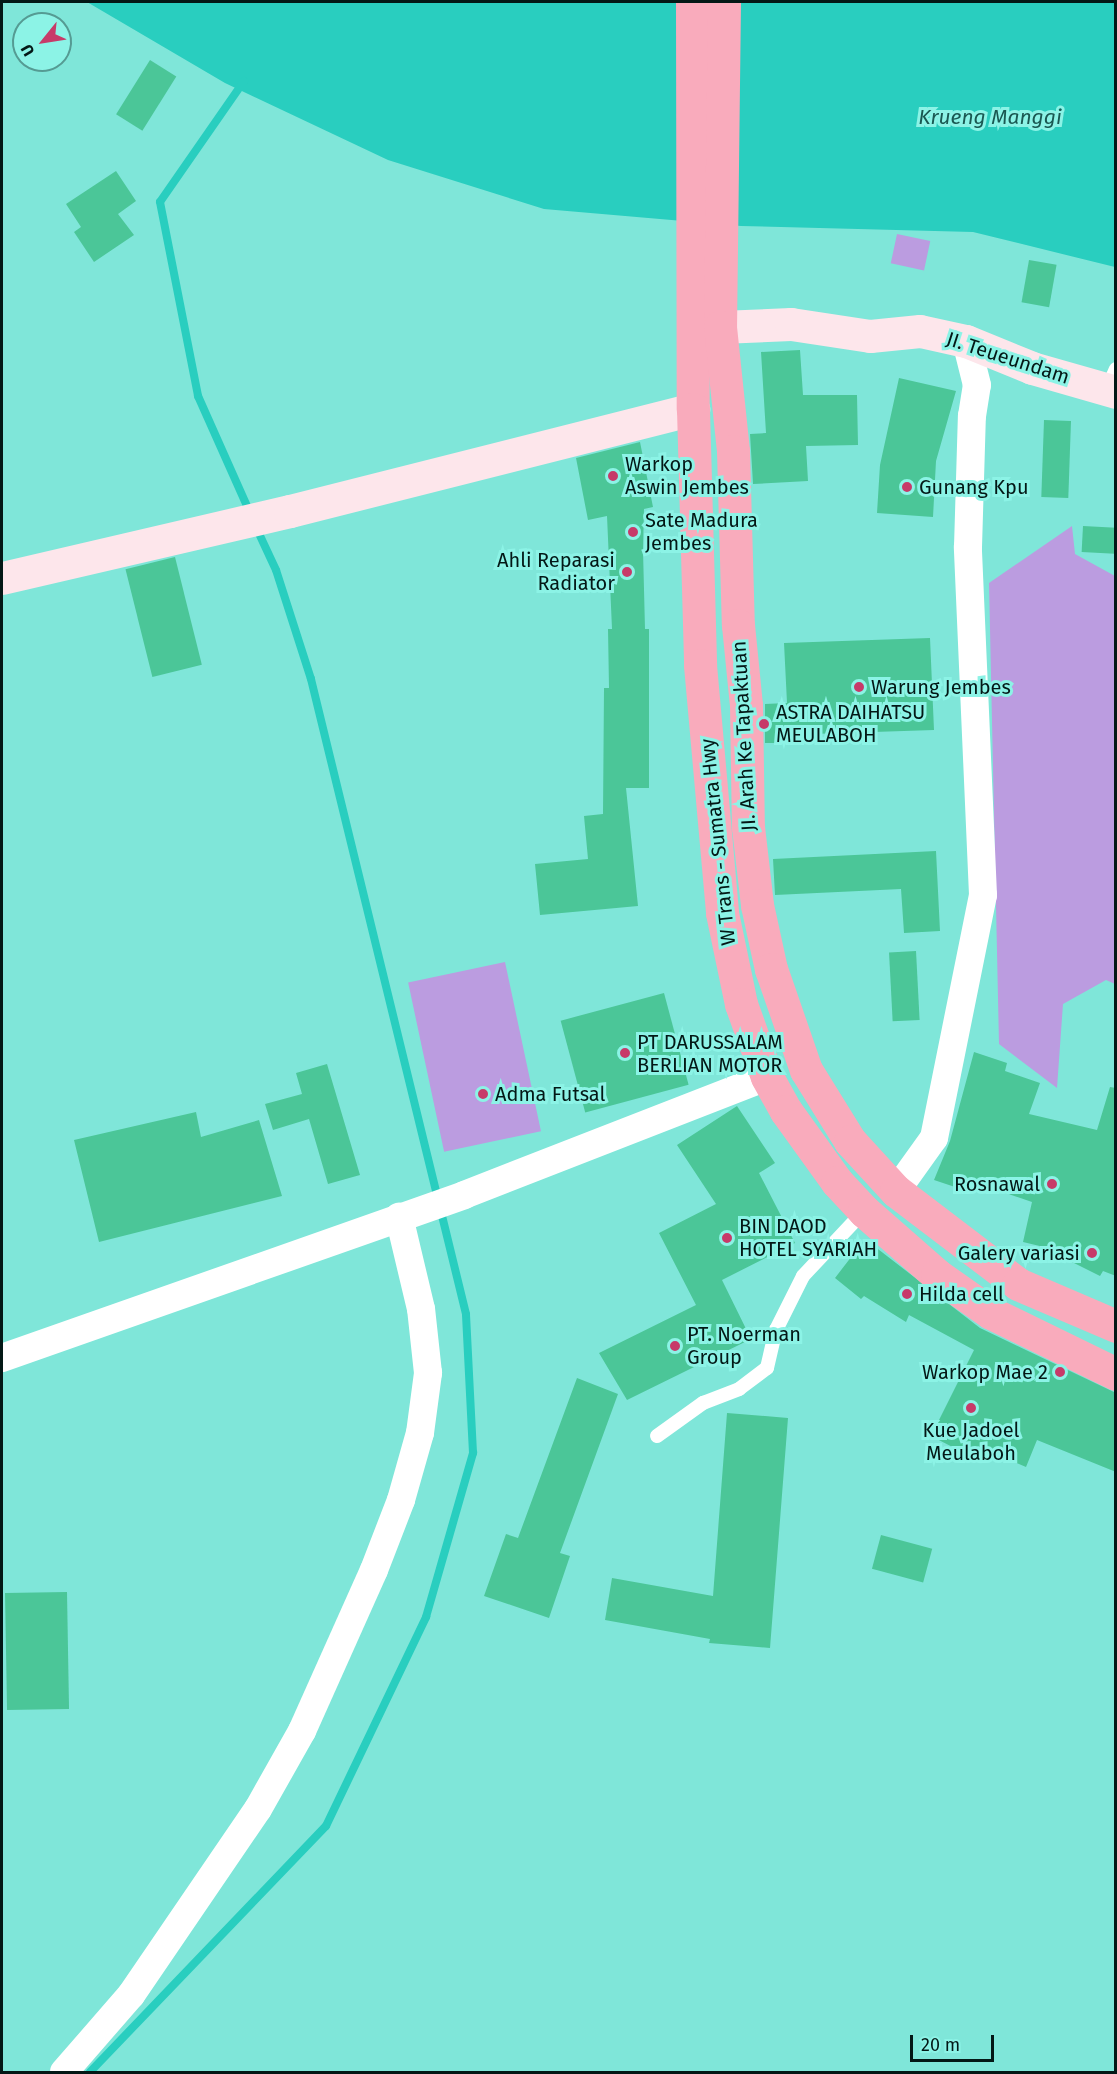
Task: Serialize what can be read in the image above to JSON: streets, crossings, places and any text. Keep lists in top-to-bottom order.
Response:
{
  "streets": {
    "highway": ["JI. Arah Ke Tapaktuan", "W Trans - Sumatra Hwy"],
    "street": ["JI. Teueundam"]
  },
  "crossings": [
    ["JI. Teueundam", "JI. Arah Ke Tapaktuan"]
  ],
  "water": ["Krueng Manggi"],
  "places": [
    "Warkop Aswin Jembes",
    "Gunang Kpu",
    "Sate Madura Jembes",
    "Ahli Reparasi Radiator",
    "Warung Jembes",
    "ASTRA DAIHATSU MEULABOH",
    "PT DARUSSALAM BERLIAN MOTOR",
    "Adma Futsal",
    "Rosnawal",
    "BIN DAOD HOTEL SYARIAH",
    "Galery variasi",
    "Hilda cell",
    "PT. Noerman Group",
    "Warkop Mae 2",
    "Kue Jadoel Meulaboh"
  ],
  "scale_bar": "20 m",
  "north": "bottom left"
}
